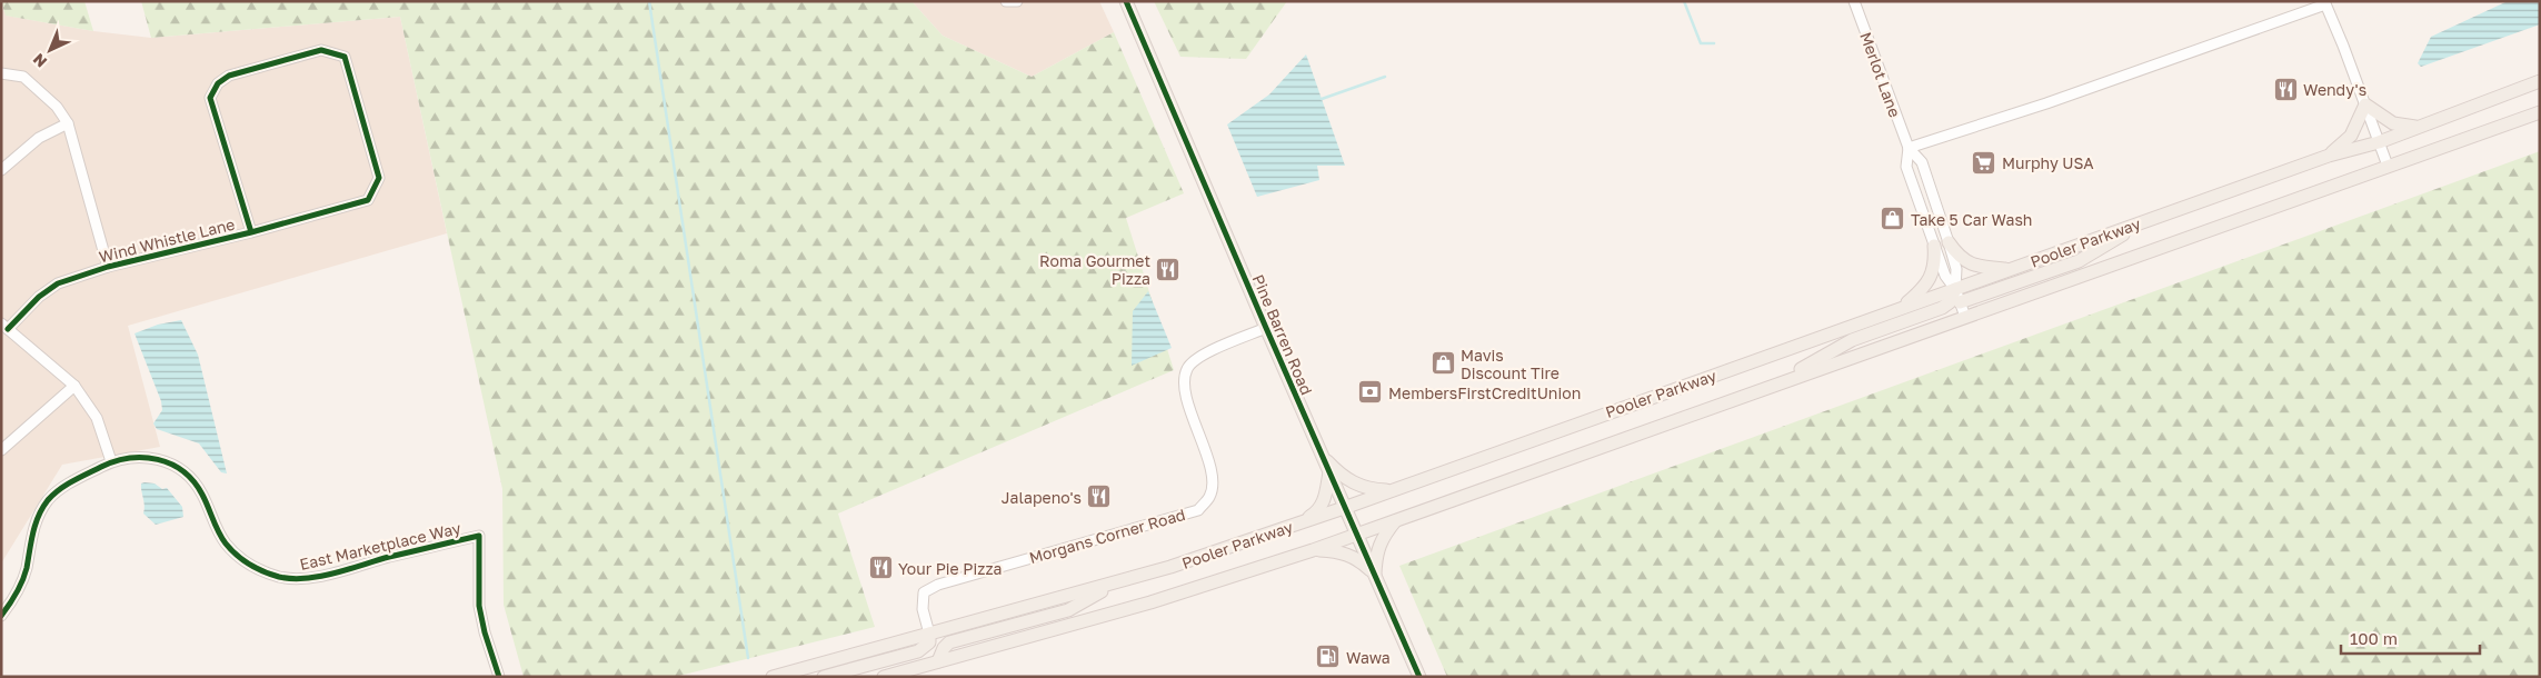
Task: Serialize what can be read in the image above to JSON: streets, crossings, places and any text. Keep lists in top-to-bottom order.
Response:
{
  "streets": {
    "main road": ["Pooler Parkway", "Pine Barren Road"],
    "street": [
      "Merlot Lane",
      "Wind Whistle Lane",
      "Morgans Corner Road",
      "East Marketplace Way"
    ]
  },
  "crossings": [
    ["Merlot Lane", "Pooler Parkway"],
    ["Pooler Parkway", "Pine Barren Road"],
    ["Pooler Parkway", "Morgans Corner Road"],
    ["Pine Barren Road", "Morgans Corner Road"]
  ],
  "places": {
    "restaurant": [
      "Wendy's",
      "Roma Gourmet Pizza",
      "Jalapeno's",
      "Your Pie Pizza"
    ],
    "supermarket": ["Murphy USA"],
    "shop": ["Take 5 Car Wash", "Mavis Discount Tire"],
    "bank": ["MembersFirstCreditUnion"],
    "fuel station": ["Wawa"]
  },
  "scale_bar": "100 m",
  "north": "bottom left"
}
